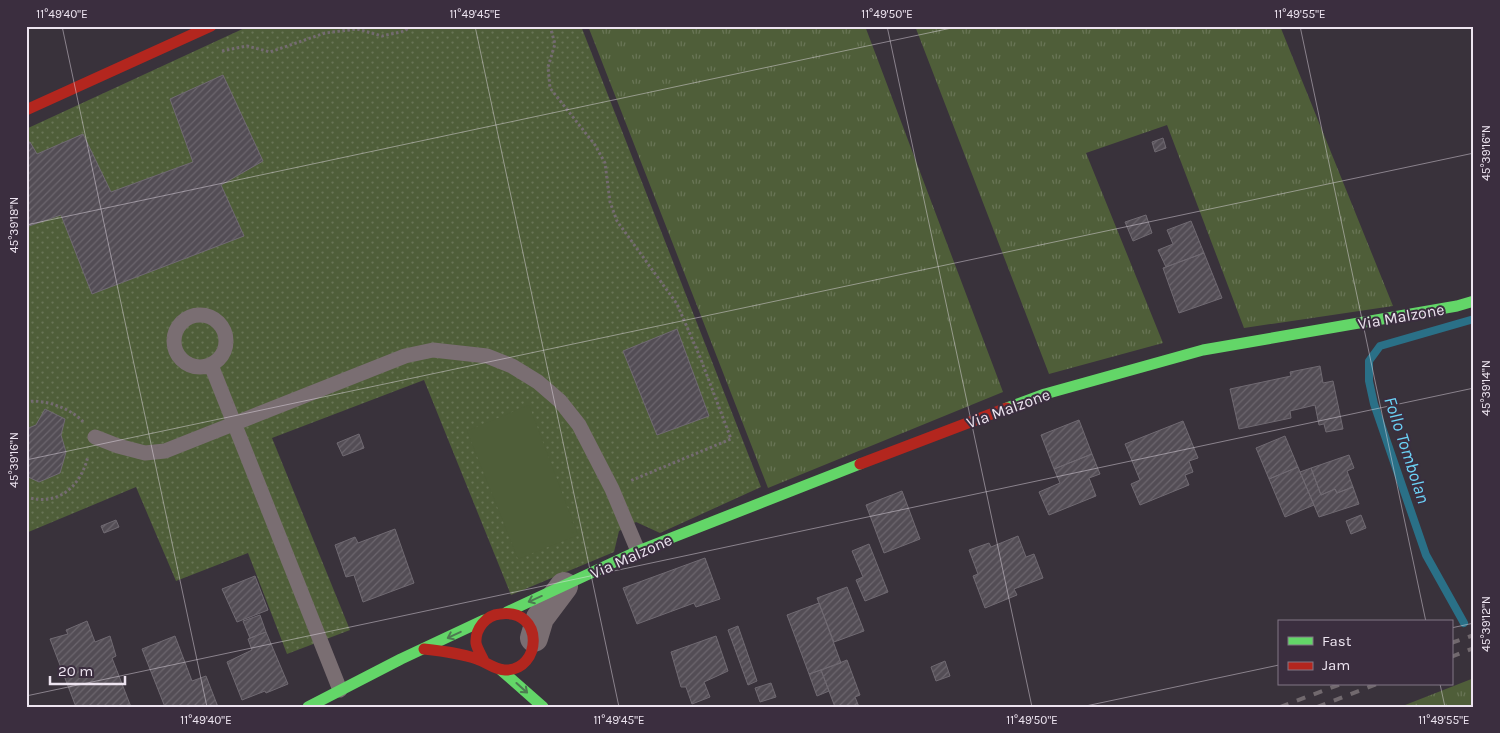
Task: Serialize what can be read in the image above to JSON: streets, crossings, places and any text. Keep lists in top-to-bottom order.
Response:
{
  "streets": {
    "street": ["Via Malzone"]
  },
  "water": ["Follo Tombolan"],
  "legend": ["Fast", "Jam"],
  "scale_bar": "20 m",
  "coordinates": [
    "11°49'40\"E",
    "11°49'45\"E",
    "11°49'50\"E",
    "11°49'55\"E",
    "45°39'16\"N",
    "45°39'18\"N",
    "45°39'14\"N",
    "45°39'12\"N"
  ]
}
